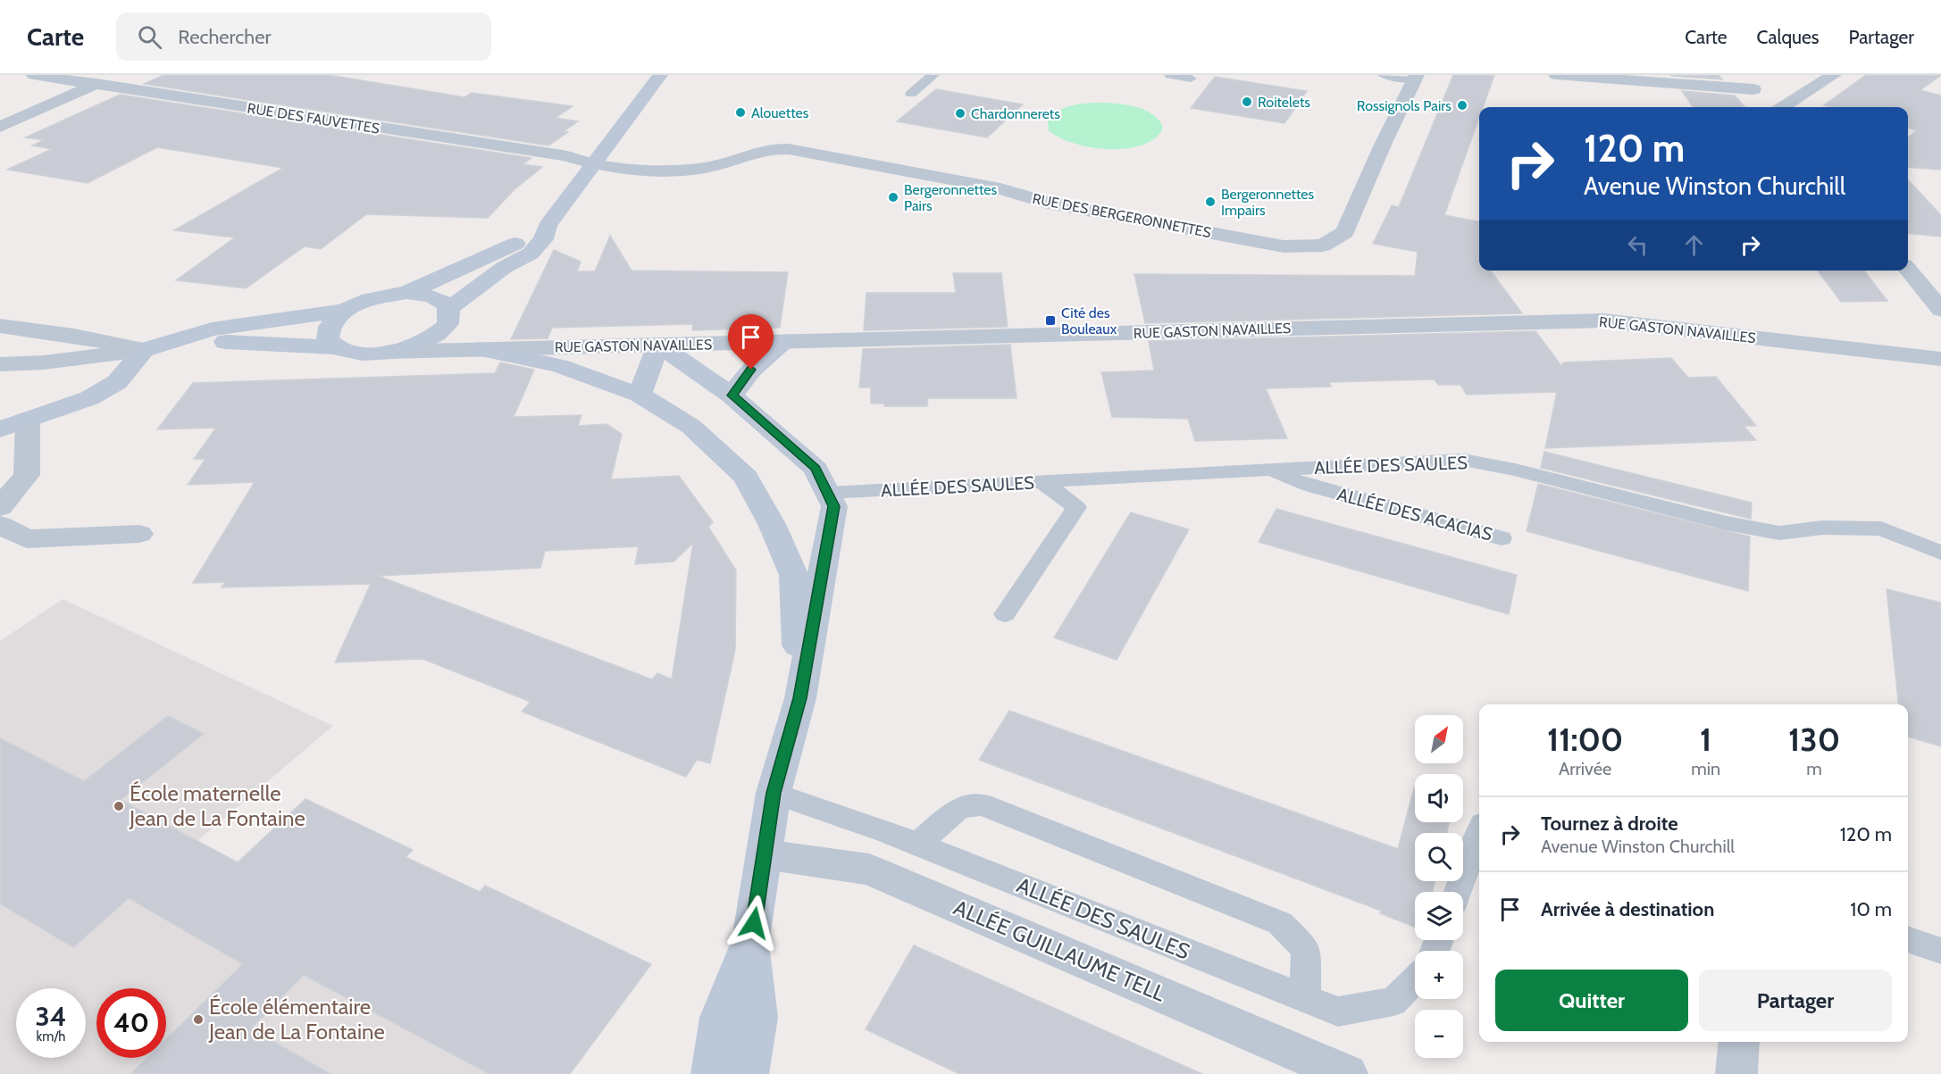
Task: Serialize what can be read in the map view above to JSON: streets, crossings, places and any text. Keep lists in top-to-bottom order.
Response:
{
  "streets": {
    "street": [
      "RUE DES FAUVETTES",
      "RUE DES BERGERONNETTES",
      "RUE GASTON NAVAILLES",
      "ALLÉE GUILLAUME TELL"
    ],
    "lane": ["ALLÉE DES SAULES", "ALLÉE DES ACACIAS"]
  },
  "crossings": [
    ["RUE DES FAUVETTES", "RUE DES BERGERONNETTES"],
    ["ALLÉE DES SAULES", "ALLÉE DES ACACIAS"]
  ],
  "places": {
    "other": [
      "Roitelets",
      "Rossignols Pairs",
      "Alouettes",
      "Chardonnerets",
      "Bergeronnettes Pairs",
      "Bergeronnettes Impairs",
      "École maternelle Jean de La Fontaine",
      "École élémentaire Jean de La Fontaine"
    ],
    "transit": ["Cité des Bouleaux"]
  },
  "north": "top right",
  "page": {
    "header": "Carte",
    "search": "Rechercher",
    "nav": ["Carte", "Calques", "Partager"],
    "turn": ["120 m", "Avenue Winston Churchill"],
    "eta": [
      "11:00",
      "Arrivée",
      "1",
      "min",
      "130",
      "m"
    ],
    "map_buttons": ["+", "−"],
    "list": [
      {
        "name": "Tournez à droite",
        "note": "Avenue Winston Churchill",
        "value": "120 m"
      },
      {
        "name": "Arrivée à destination",
        "value": "10 m"
      }
    ],
    "buttons": ["Quitter", "Partager"],
    "speed": "34 km/h",
    "limit": "40"
  }
}
